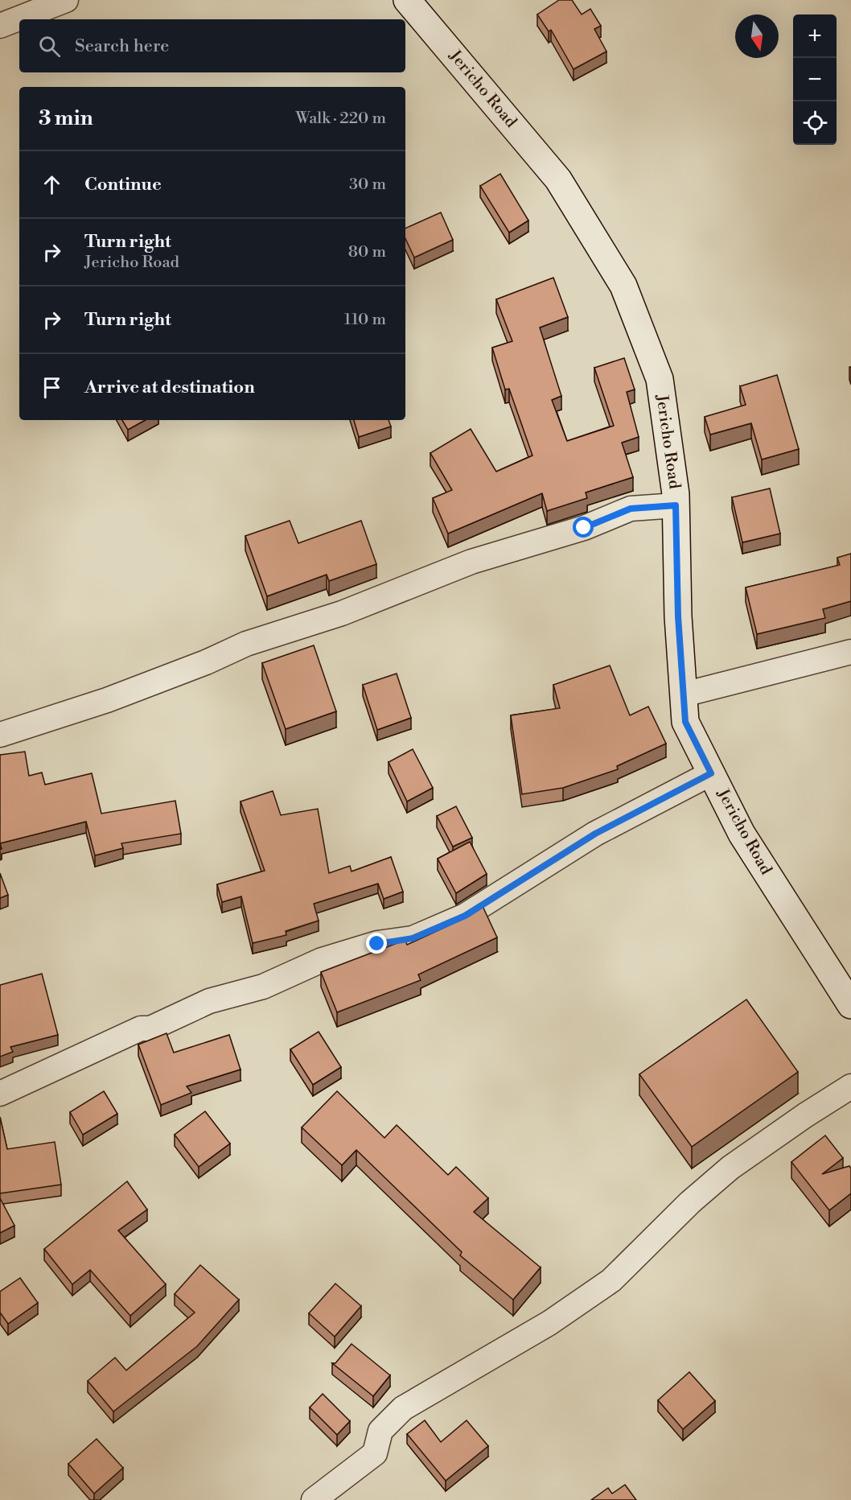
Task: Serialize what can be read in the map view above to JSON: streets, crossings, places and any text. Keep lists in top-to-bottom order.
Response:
{
  "streets": {
    "street": ["Jericho Road"]
  },
  "north": "bottom",
  "page": {
    "map_buttons": ["+", "−"],
    "search": "Search here",
    "heading": ["3 min", "Walk · 220 m"],
    "list": [
      ["Continue", "30 m"],
      ["Turn right", "Jericho Road", "80 m"],
      ["Turn right", "110 m"],
      "Arrive at destination"
    ]
  }
}
